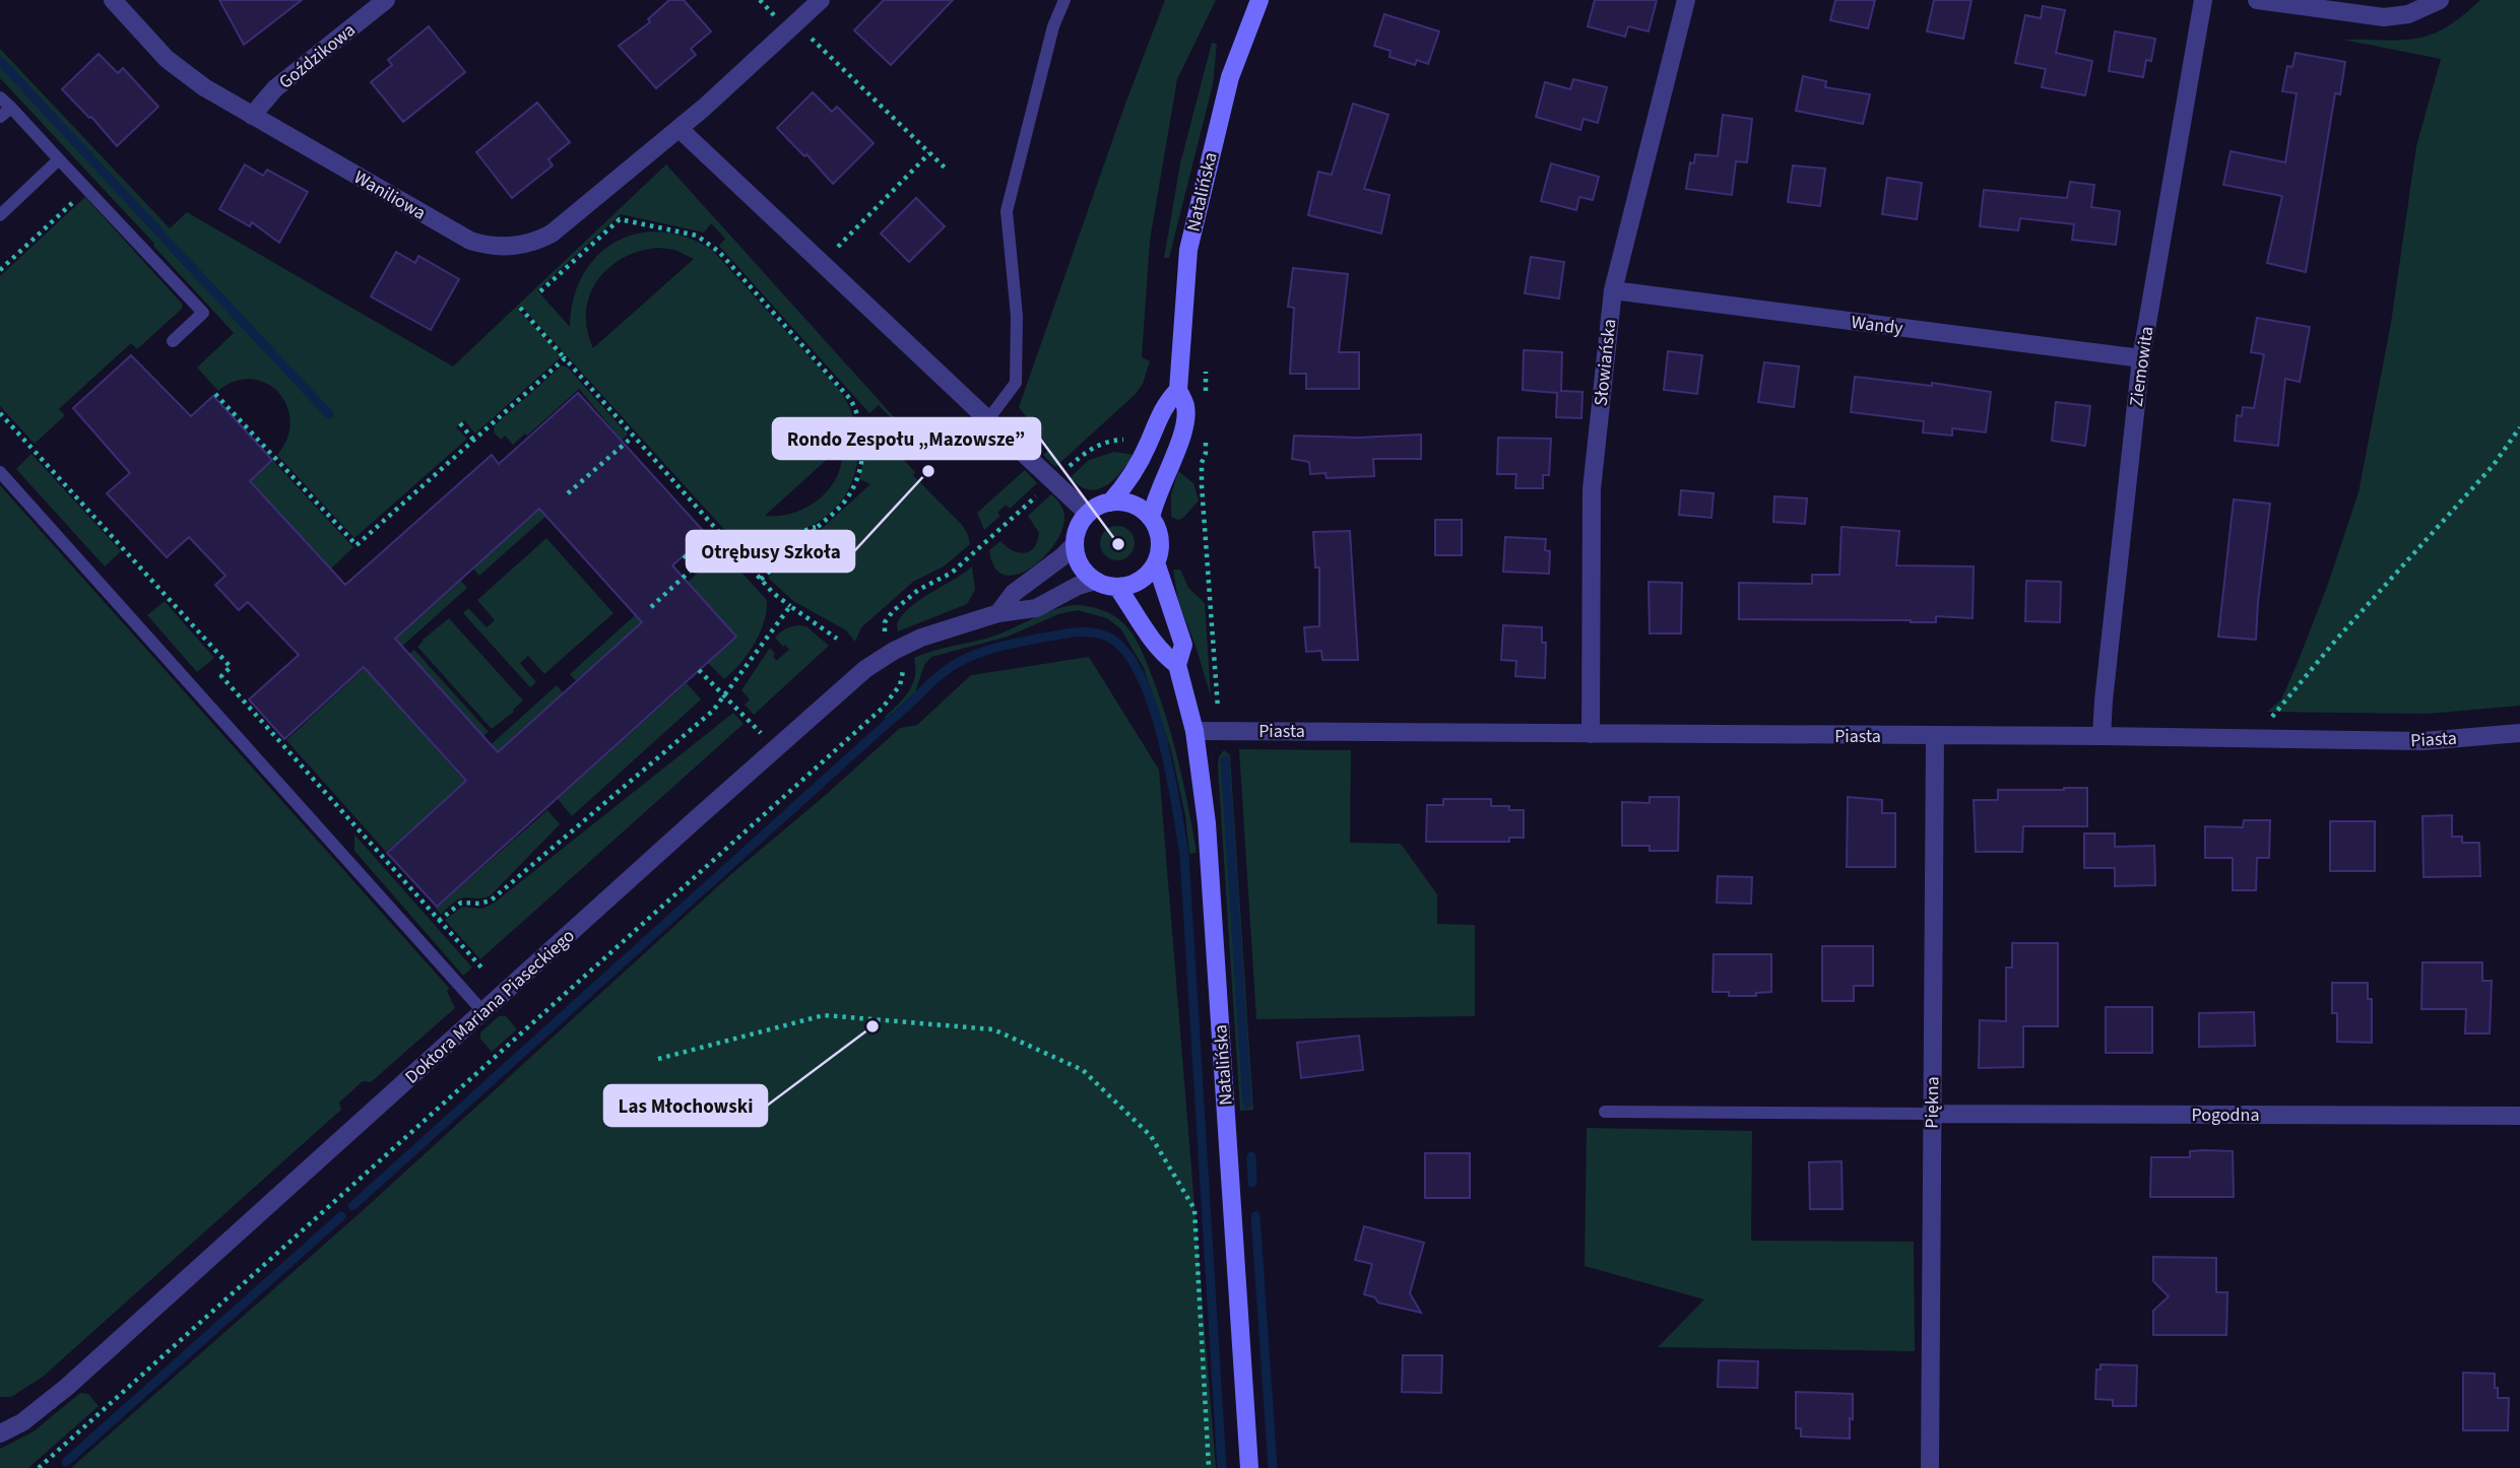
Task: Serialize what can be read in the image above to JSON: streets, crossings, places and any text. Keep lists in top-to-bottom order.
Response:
{
  "streets": {
    "main road": ["Natalińska"],
    "street": [
      "Goździkowa",
      "Waniliowa",
      "Wandy",
      "Słowiańska",
      "Ziemowita",
      "Piasta",
      "Doktora Mariana Piaseckiego",
      "Piękna",
      "Pogodna"
    ]
  },
  "crossings": [
    ["Goździkowa", "Waniliowa"],
    ["Natalińska", "Piasta"],
    ["Natalińska", "Doktora Mariana Piaseckiego"],
    ["Wandy", "Słowiańska"],
    ["Wandy", "Ziemowita"],
    ["Słowiańska", "Piasta"],
    ["Ziemowita", "Piasta"],
    ["Piasta", "Piękna"],
    ["Piękna", "Pogodna"]
  ],
  "places": ["Otrębusy Szkoła", "Rondo Zespołu „Mazowsze”", "Las Młochowski"]
}
